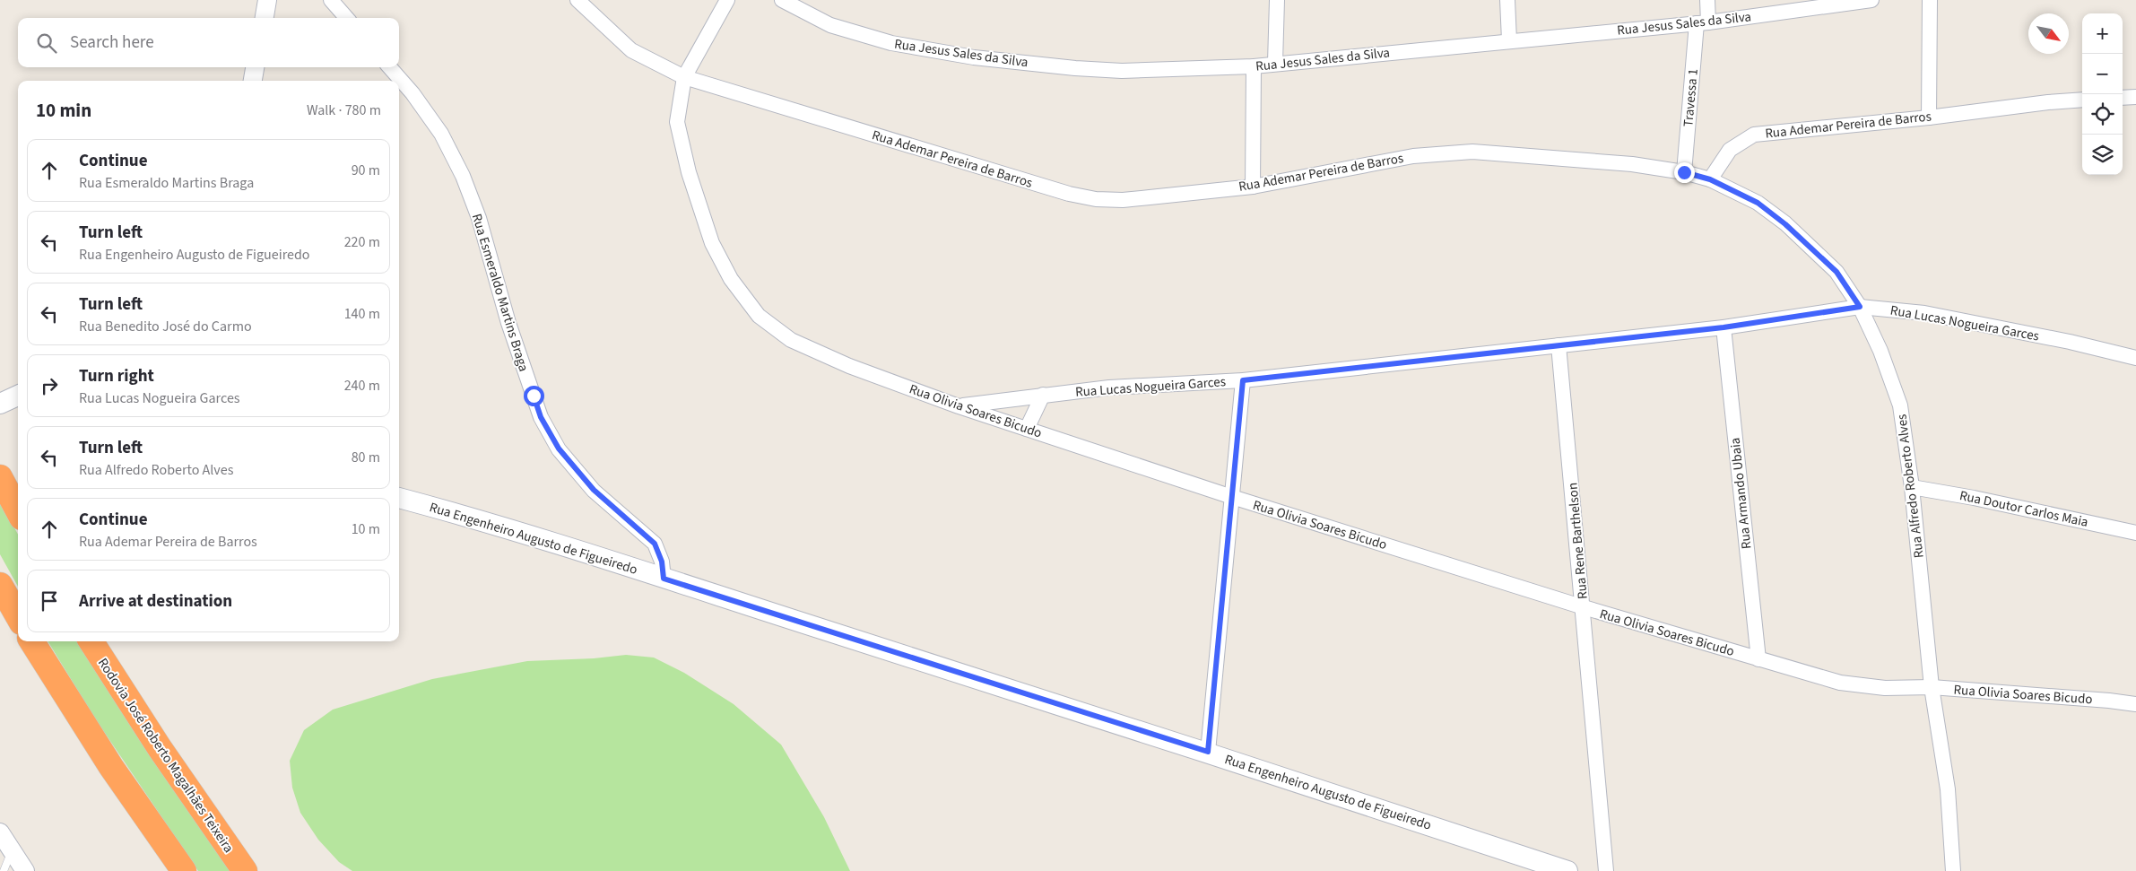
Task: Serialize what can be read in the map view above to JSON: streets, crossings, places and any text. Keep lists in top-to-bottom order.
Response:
{
  "streets": {
    "highway": ["Rodovia José Roberto Magalhães Teixeira"],
    "main road": ["Rua Engenheiro Augusto de Figueiredo"],
    "street": [
      "Rua Jesus Sales da Silva",
      "Travessa 1",
      "Rua Ademar Pereira de Barros",
      "Rua Esmeraldo Martins Braga",
      "Rua Lucas Nogueira Garces",
      "Rua Olivia Soares Bicudo",
      "Rua Alfredo Roberto Alves",
      "Rua Armando Ubaia",
      "Rua Doutor Carlos Maia",
      "Rua Rene Barthelson"
    ]
  },
  "crossings": [
    ["Rua Jesus Sales da Silva", "Travessa 1"],
    ["Travessa 1", "Rua Ademar Pereira de Barros"],
    ["Rua Ademar Pereira de Barros", "Rua Olivia Soares Bicudo"],
    ["Rua Ademar Pereira de Barros", "Rua Alfredo Roberto Alves"],
    ["Rua Esmeraldo Martins Braga", "Rua Engenheiro Augusto de Figueiredo"],
    ["Rua Lucas Nogueira Garces", "Rua Olivia Soares Bicudo"],
    ["Rua Lucas Nogueira Garces", "Rua Alfredo Roberto Alves"],
    ["Rua Lucas Nogueira Garces", "Rua Armando Ubaia"],
    ["Rua Lucas Nogueira Garces", "Rua Rene Barthelson"],
    ["Rua Olivia Soares Bicudo", "Rua Alfredo Roberto Alves"],
    ["Rua Olivia Soares Bicudo", "Rua Armando Ubaia"],
    ["Rua Olivia Soares Bicudo", "Rua Rene Barthelson"],
    ["Rua Alfredo Roberto Alves", "Rua Doutor Carlos Maia"]
  ],
  "north": "bottom right",
  "page": {
    "map_buttons": ["+", "−"],
    "search": "Search here",
    "heading": ["10 min", "Walk · 780 m"],
    "list": [
      ["Continue", "Rua Esmeraldo Martins Braga", "90 m"],
      ["Turn left", "Rua Engenheiro Augusto de Figueiredo", "220 m"],
      ["Turn left", "Rua Benedito José do Carmo", "140 m"],
      ["Turn right", "Rua Lucas Nogueira Garces", "240 m"],
      ["Turn left", "Rua Alfredo Roberto Alves", "80 m"],
      ["Continue", "Rua Ademar Pereira de Barros", "10 m"],
      "Arrive at destination"
    ]
  }
}
